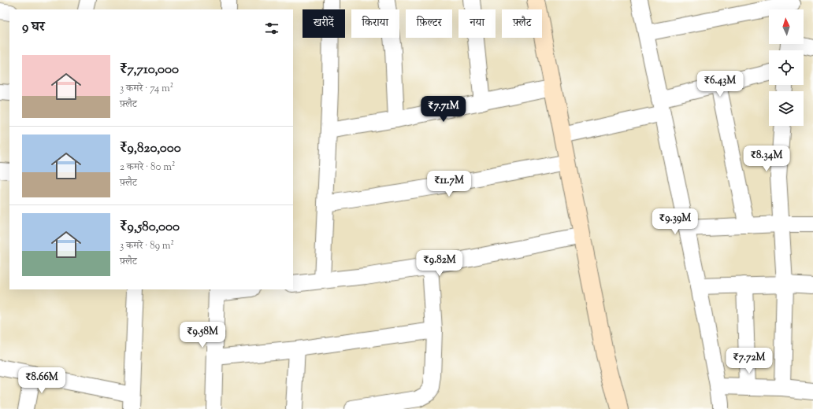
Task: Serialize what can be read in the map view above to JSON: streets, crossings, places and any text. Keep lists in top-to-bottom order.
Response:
{
  "north": "top",
  "page": {
    "chip": [
      "खरीदें",
      "किराया",
      "फ़िल्टर",
      "नया",
      "फ़्लैट"
    ],
    "heading": "9 घर",
    "list": [
      {
        "name": "₹7,710,000",
        "note": "3 कमरे · 74 m² · फ़्लैट"
      },
      {
        "name": "₹9,820,000",
        "note": "2 कमरे · 80 m² · फ़्लैट"
      },
      {
        "name": "₹9,580,000",
        "note": "3 कमरे · 89 m² · फ़्लैट"
      }
    ],
    "price": [
      "₹6.43M",
      "₹7.71M",
      "₹8.34M",
      "₹11.7M",
      "₹9.39M",
      "₹9.82M",
      "₹9.58M",
      "₹7.72M",
      "₹8.66M"
    ]
  }
}
